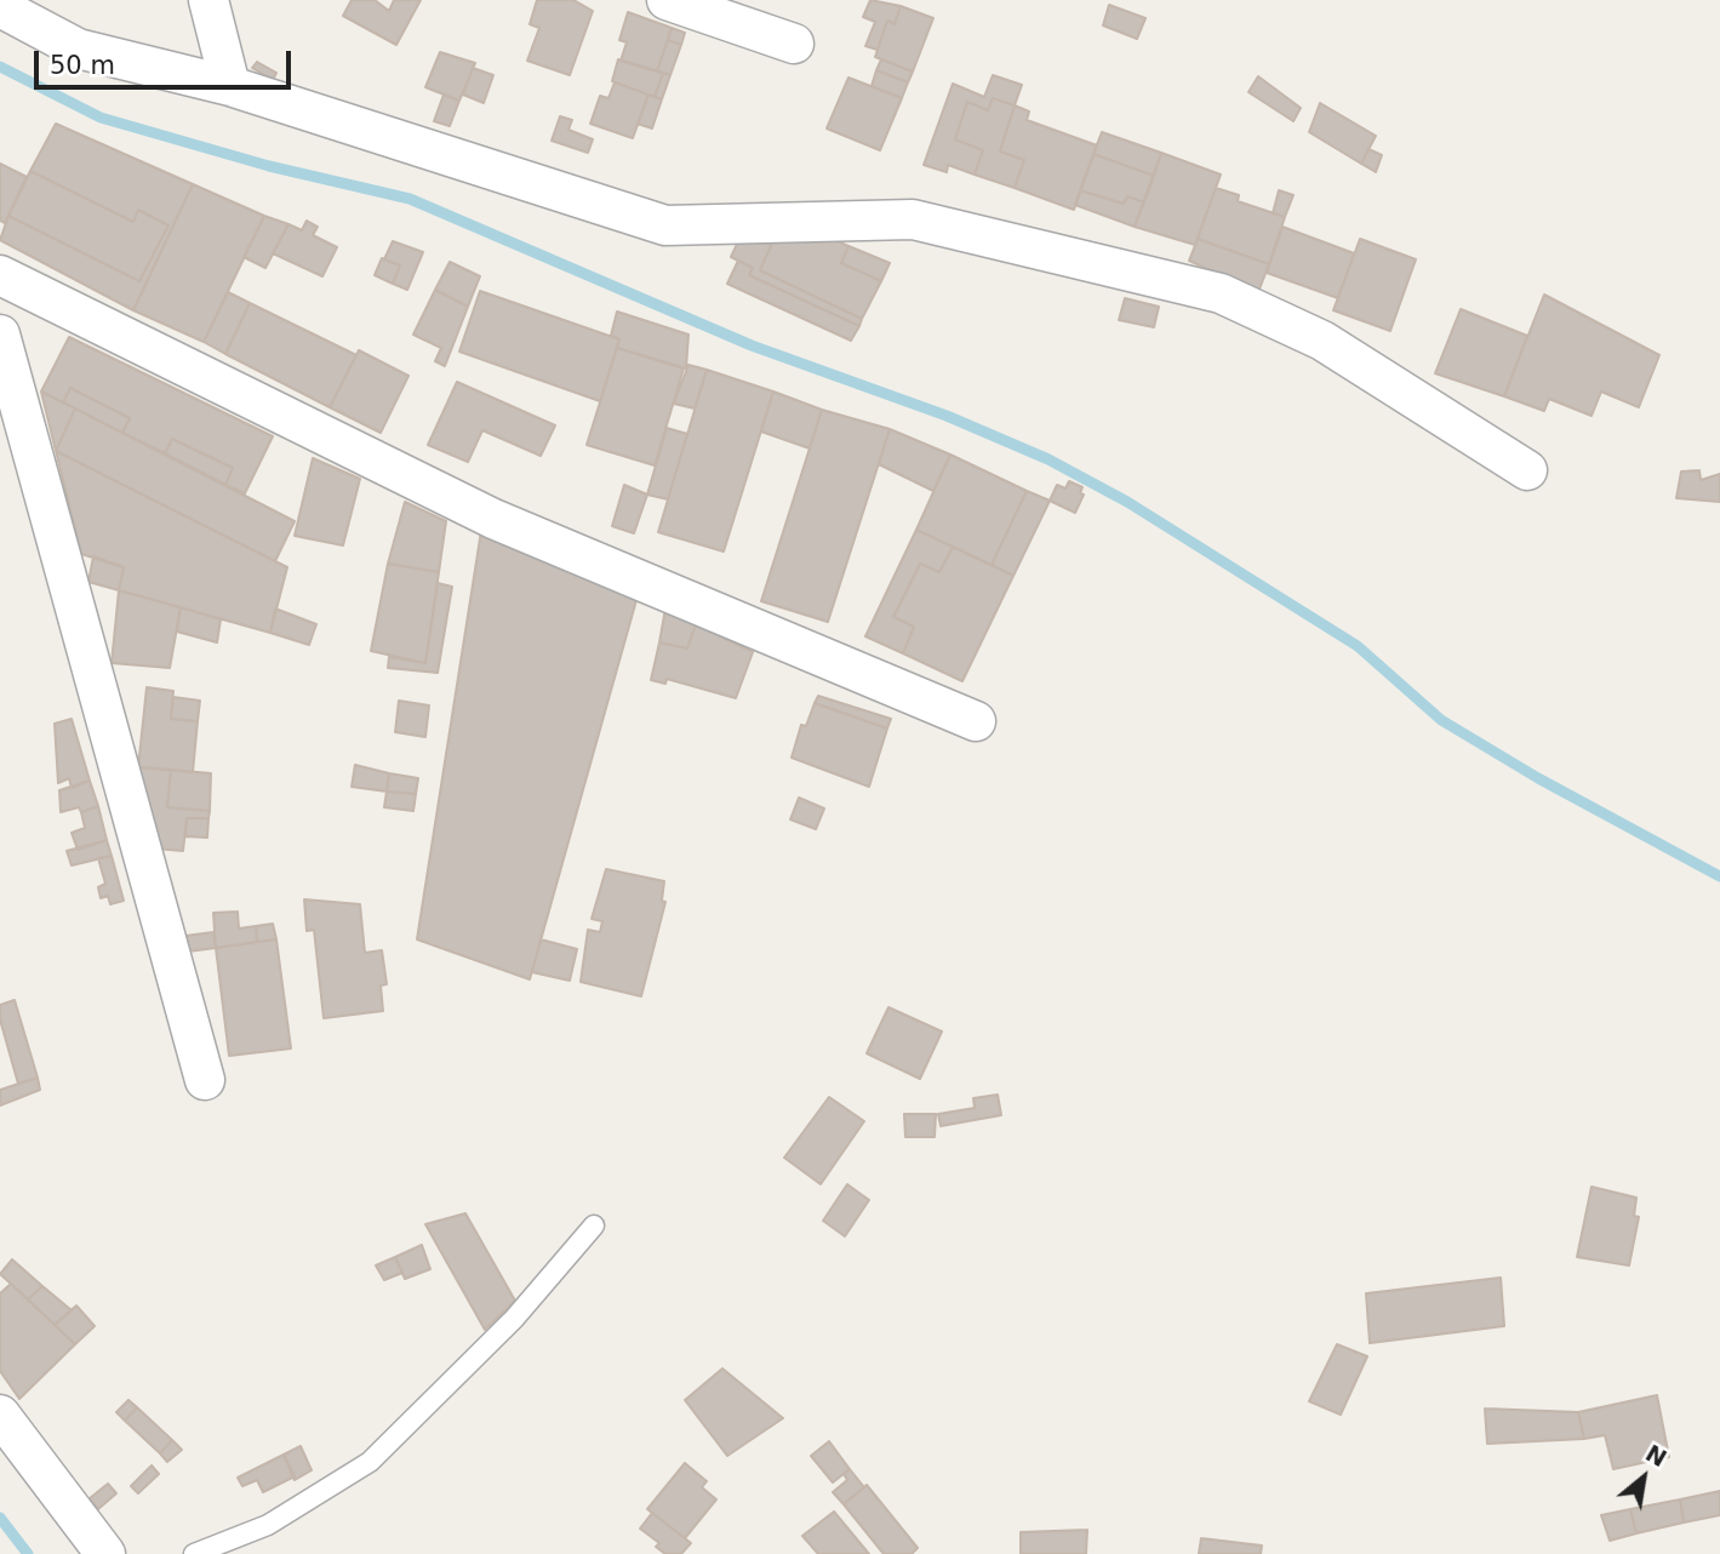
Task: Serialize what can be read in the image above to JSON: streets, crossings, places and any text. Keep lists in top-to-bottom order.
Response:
{
  "scale_bar": "50 m",
  "north": "top right"
}
